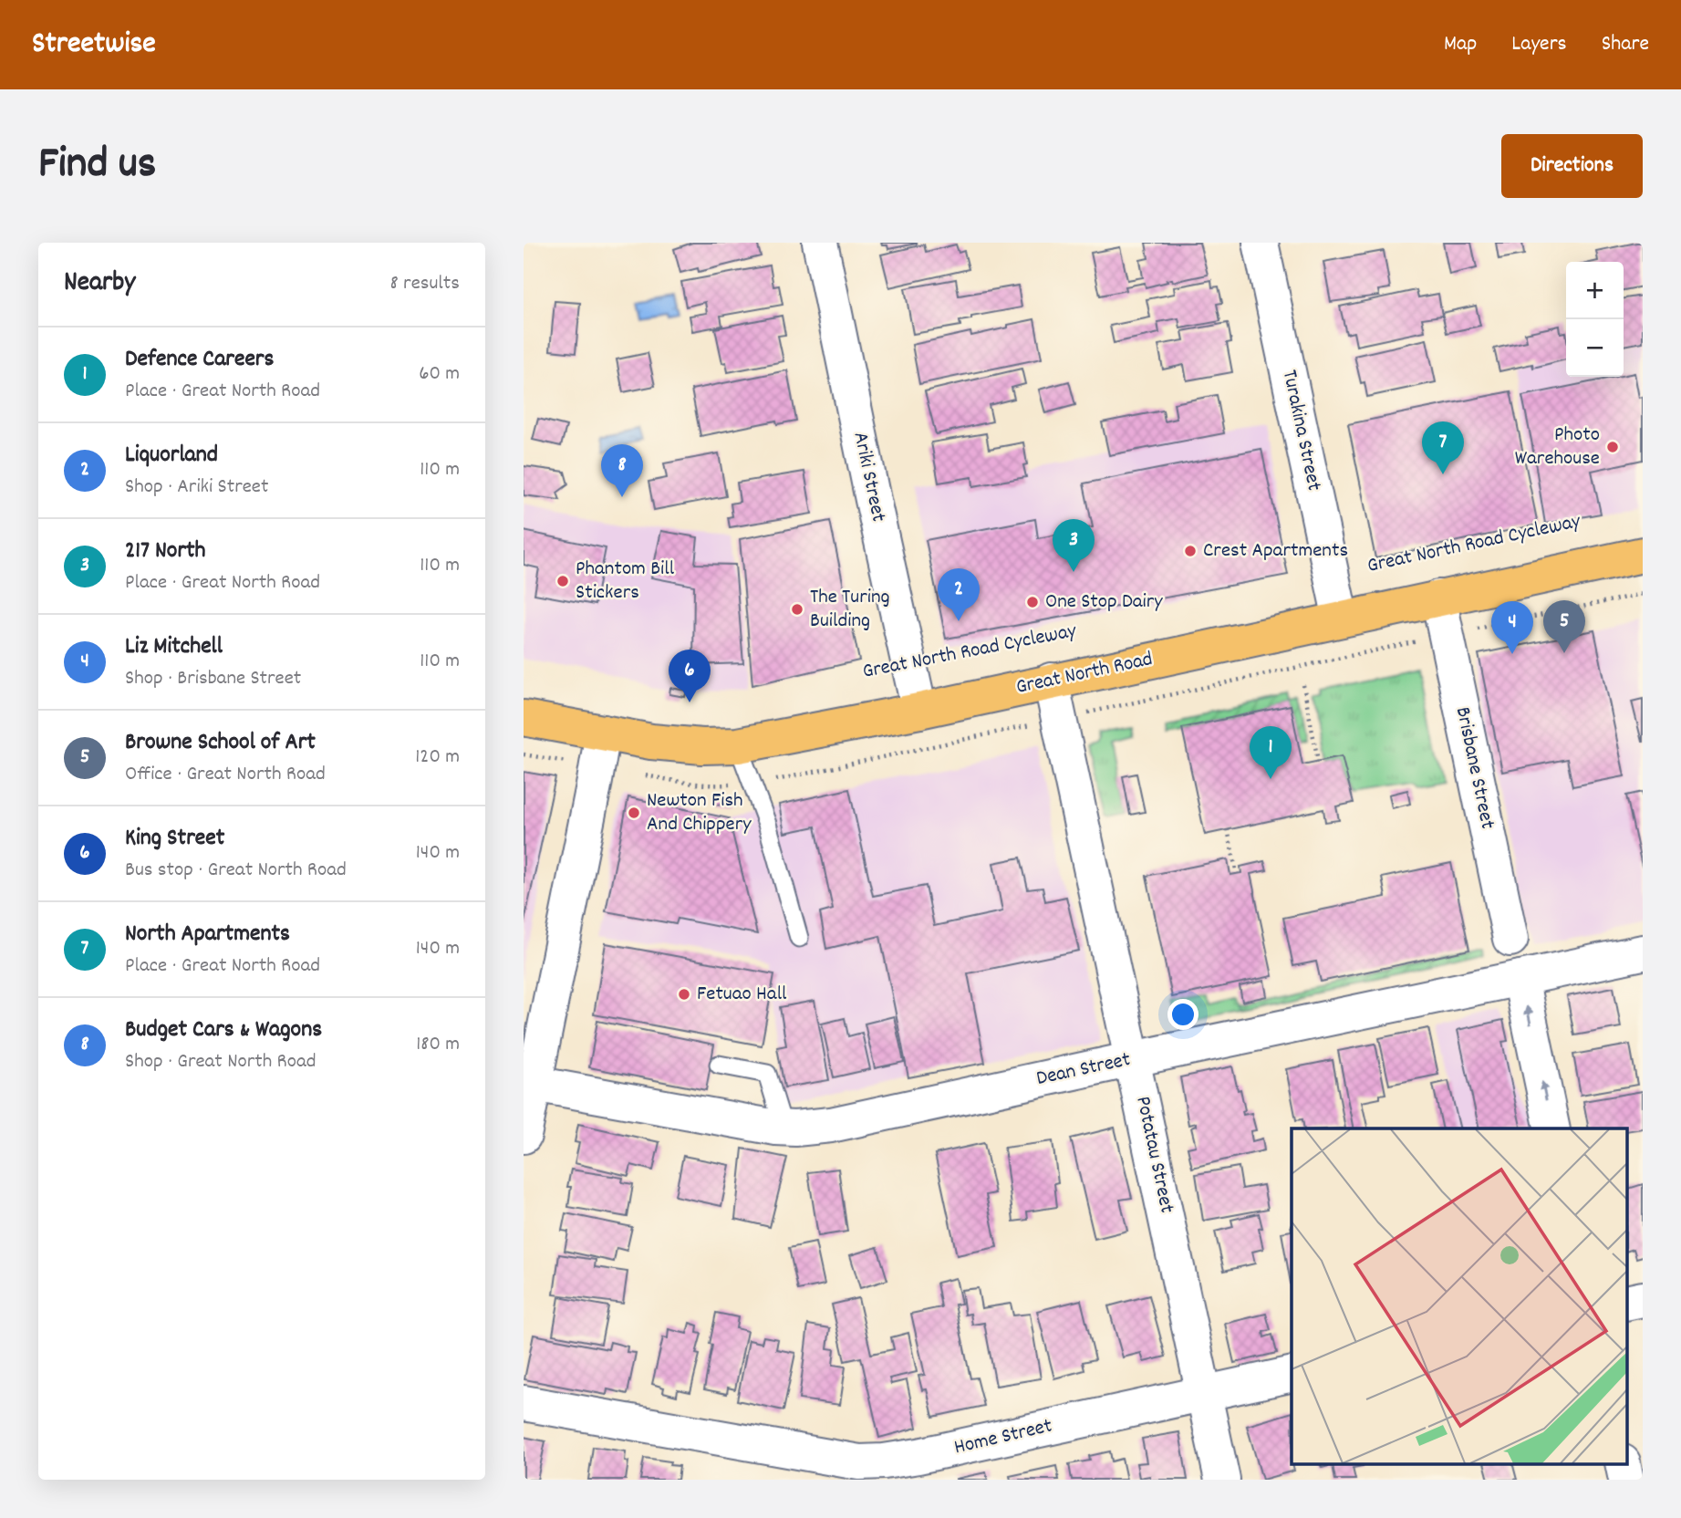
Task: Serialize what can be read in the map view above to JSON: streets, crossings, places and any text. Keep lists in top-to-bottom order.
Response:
{
  "streets": {
    "main road": ["Great North Road"],
    "street": [
      "Turakina Street",
      "Ariki Street",
      "Brisbane Street",
      "Dean Street",
      "Potatau Street",
      "Home Street"
    ]
  },
  "crossings": [
    ["Turakina Street", "Great North Road"],
    ["Ariki Street", "Great North Road"],
    ["Great North Road", "Brisbane Street"],
    ["Great North Road", "Potatau Street"],
    ["Dean Street", "Potatau Street"],
    ["Potatau Street", "Home Street"]
  ],
  "places": [
    "Photo Warehouse",
    "Crest Apartments",
    "Phantom Bill Stickers",
    "One Stop Dairy",
    "The Turing Building",
    "Newton Fish And Chippery",
    "Fetuao Hall"
  ],
  "page": {
    "header": "Streetwise",
    "nav": ["Map", "Layers", "Share"],
    "title": "Find us",
    "buttons": "Directions",
    "heading": ["Nearby", "8 results"],
    "map_buttons": ["+", "−"],
    "list": [
      {
        "mark": "1",
        "name": "Defence Careers",
        "note": "Place · Great North Road",
        "value": "60 m"
      },
      {
        "mark": "2",
        "name": "Liquorland",
        "note": "Shop · Ariki Street",
        "value": "110 m"
      },
      {
        "mark": "3",
        "name": "217 North",
        "note": "Place · Great North Road",
        "value": "110 m"
      },
      {
        "mark": "4",
        "name": "Liz Mitchell",
        "note": "Shop · Brisbane Street",
        "value": "110 m"
      },
      {
        "mark": "5",
        "name": "Browne School of Art",
        "note": "Office · Great North Road",
        "value": "120 m"
      },
      {
        "mark": "6",
        "name": "King Street",
        "note": "Bus stop · Great North Road",
        "value": "140 m"
      },
      {
        "mark": "7",
        "name": "North Apartments",
        "note": "Place · Great North Road",
        "value": "140 m"
      },
      {
        "mark": "8",
        "name": "Budget Cars & Wagons",
        "note": "Shop · Great North Road",
        "value": "180 m"
      }
    ],
    "pins": [
      "7",
      "8",
      "3",
      "2",
      "5",
      "4",
      "6",
      "1"
    ]
  }
}
